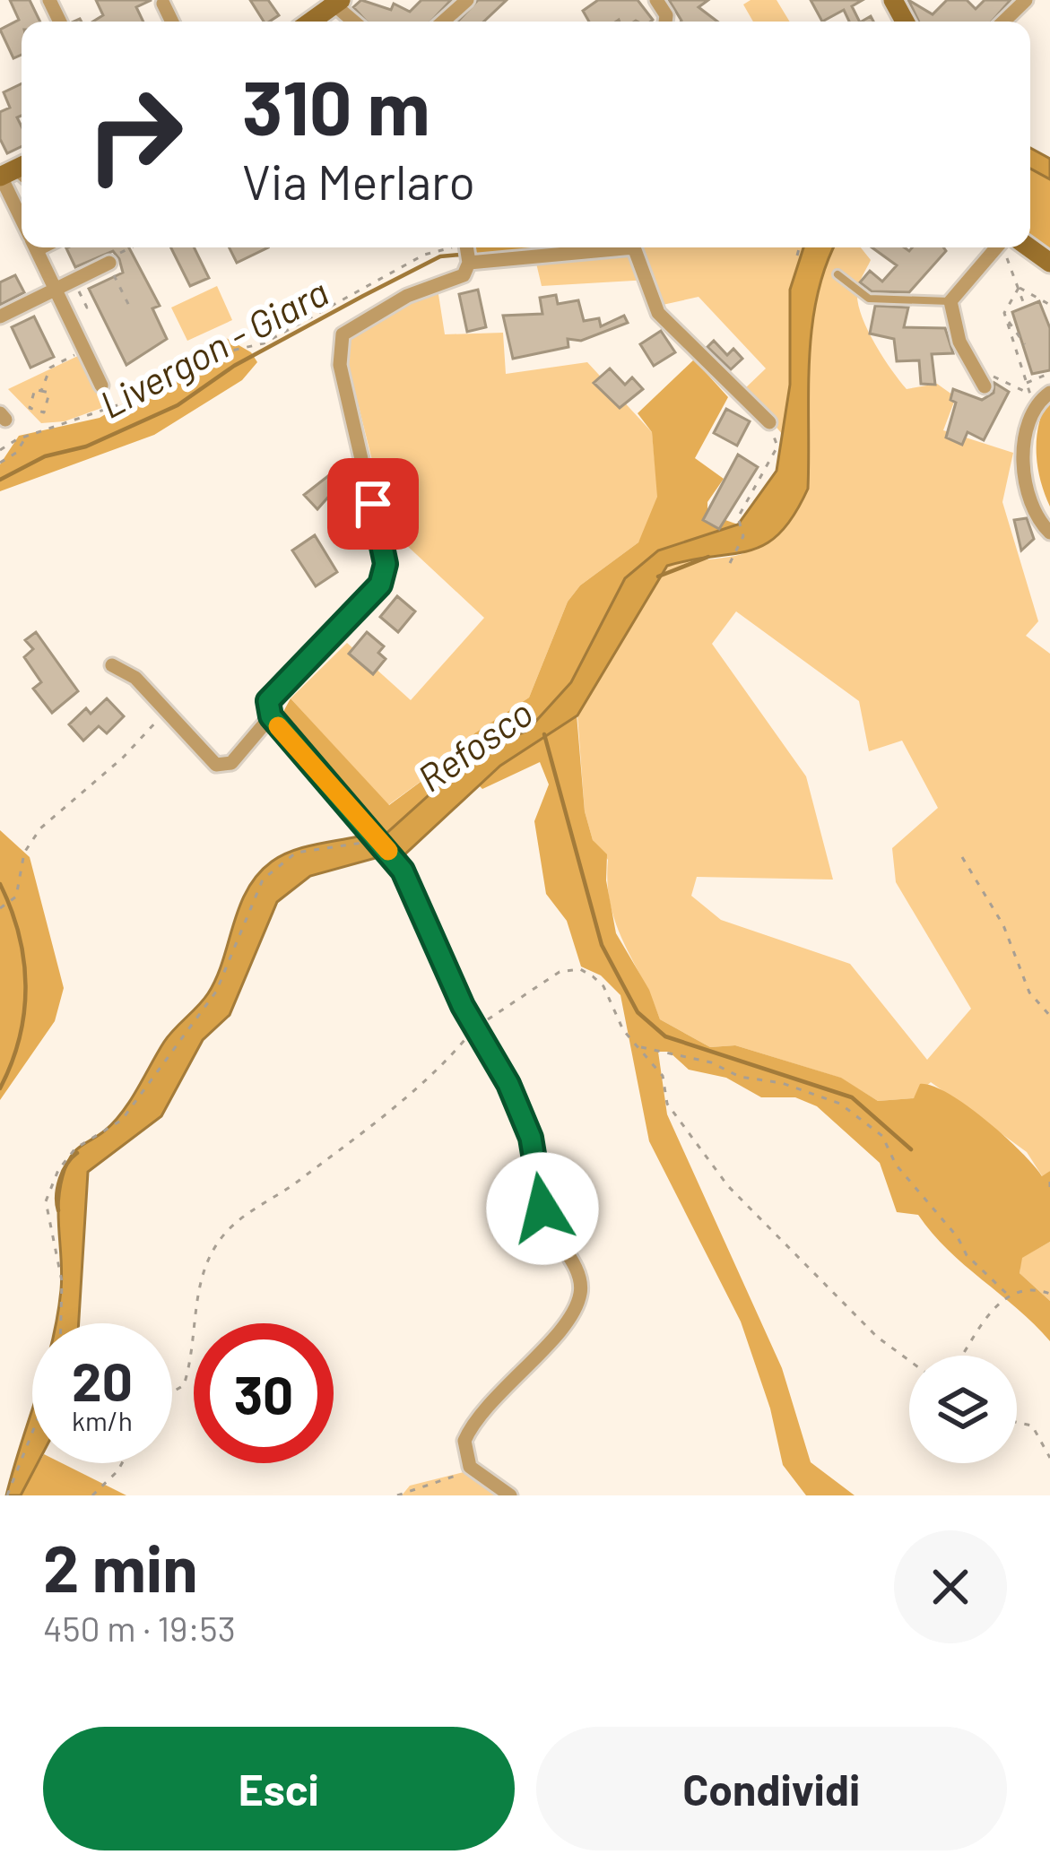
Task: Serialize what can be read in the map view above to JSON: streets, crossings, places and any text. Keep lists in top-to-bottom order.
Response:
{
  "water": ["Livergon - Giara", "Refosco"],
  "page": {
    "turn": ["310 m", "Via Merlaro"],
    "speed": "20 km/h",
    "limit": "30",
    "heading": ["2 min", "450 m · 19:53"],
    "buttons": ["Esci", "Condividi"]
  }
}
